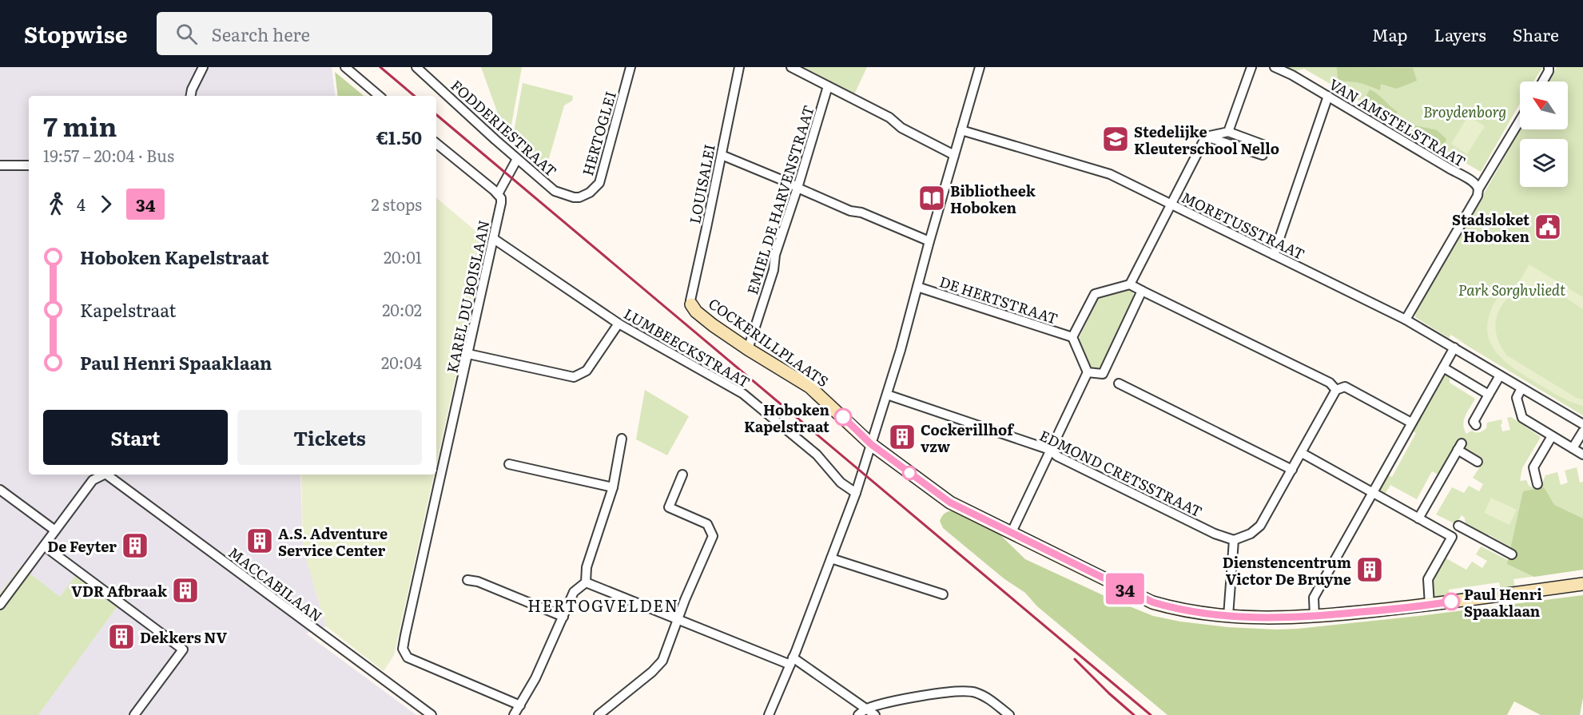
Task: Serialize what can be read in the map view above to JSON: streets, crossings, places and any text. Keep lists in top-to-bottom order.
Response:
{
  "streets": {
    "street": [
      "VAN AMSTELSTRAAT",
      "FODDERIESTRAAT",
      "HERTOGLEI",
      "LOUISALEI",
      "EMIEL DE HARVENSTRAAT",
      "MORETUSSTRAAT",
      "KAREL DU BOISLAAN",
      "DE HERTSTRAAT",
      "COCKERILLPLAATS",
      "LUMBEECKSTRAAT",
      "EDMOND CRETSSTRAAT",
      "MACCABILAAN"
    ]
  },
  "crossings": [
    ["FODDERIESTRAAT", "HERTOGLEI"],
    ["LOUISALEI", "COCKERILLPLAATS"],
    ["EMIEL DE HARVENSTRAAT", "COCKERILLPLAATS"],
    ["KAREL DU BOISLAAN", "LUMBEECKSTRAAT"]
  ],
  "districts": ["HERTOGVELDEN"],
  "parks": ["Broydenborg", "Park Sorghvliedt"],
  "places": {
    "school or university": ["Stedelijke Kleuterschool Nello"],
    "library": ["Bibliotheek Hoboken"],
    "public building": ["Stadsloket Hoboken"],
    "other": ["Hoboken Kapelstraat", "Paul Henri Spaaklaan"],
    "building": [
      "Cockerillhof vzw",
      "A.S. Adventure Service Center",
      "De Feyter",
      "Dienstencentrum Victor De Bruyne",
      "VDR Afbraak",
      "Dekkers NV"
    ]
  },
  "lines": ["bus line 34"],
  "north": "top left",
  "page": {
    "header": "Stopwise",
    "search": "Search here",
    "nav": ["Map", "Layers", "Share"],
    "on_map": "34",
    "heading": ["7 min", "19:57 – 20:04 · Bus", "€1.50"],
    "legs": ["4", "34", "2 stops"],
    "list": [
      {
        "name": "Hoboken Kapelstraat",
        "value": "20:01"
      },
      {
        "name": "Kapelstraat",
        "value": "20:02"
      },
      {
        "name": "Paul Henri Spaaklaan",
        "value": "20:04"
      }
    ],
    "buttons": ["Start", "Tickets"]
  }
}
